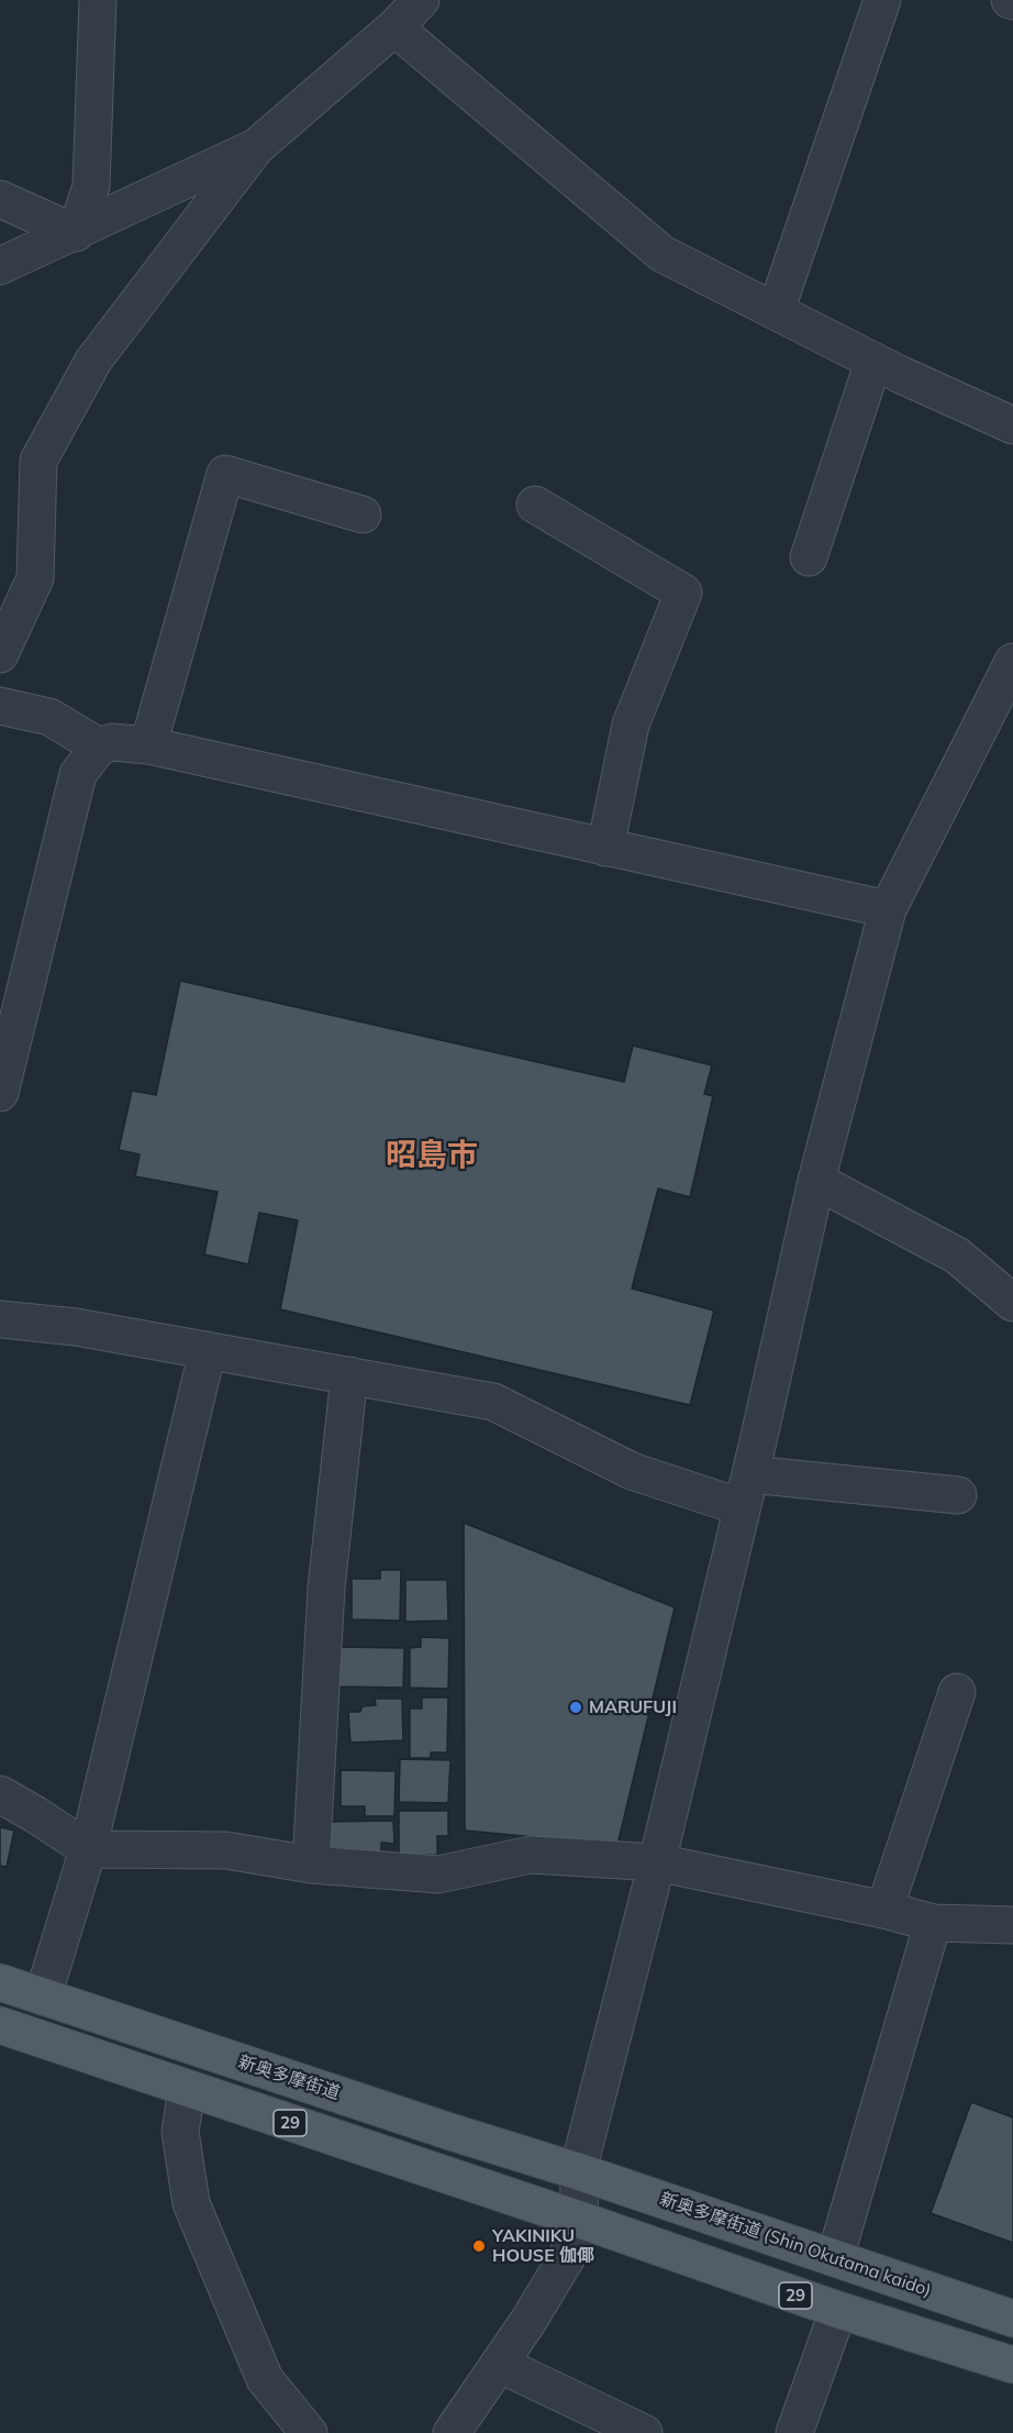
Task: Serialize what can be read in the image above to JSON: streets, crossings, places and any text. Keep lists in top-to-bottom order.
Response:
{
  "streets": {
    "main road": ["新奥多摩街道", "29", "新奥多摩街道 (Shin Okutama kaido)"]
  },
  "crossings": [
    ["新奥多摩街道", "新奥多摩街道 (Shin Okutama kaido)"]
  ],
  "districts": ["昭島市"],
  "places": ["MARUFUJI", "YAKINIKU HOUSE 伽倻"]
}
